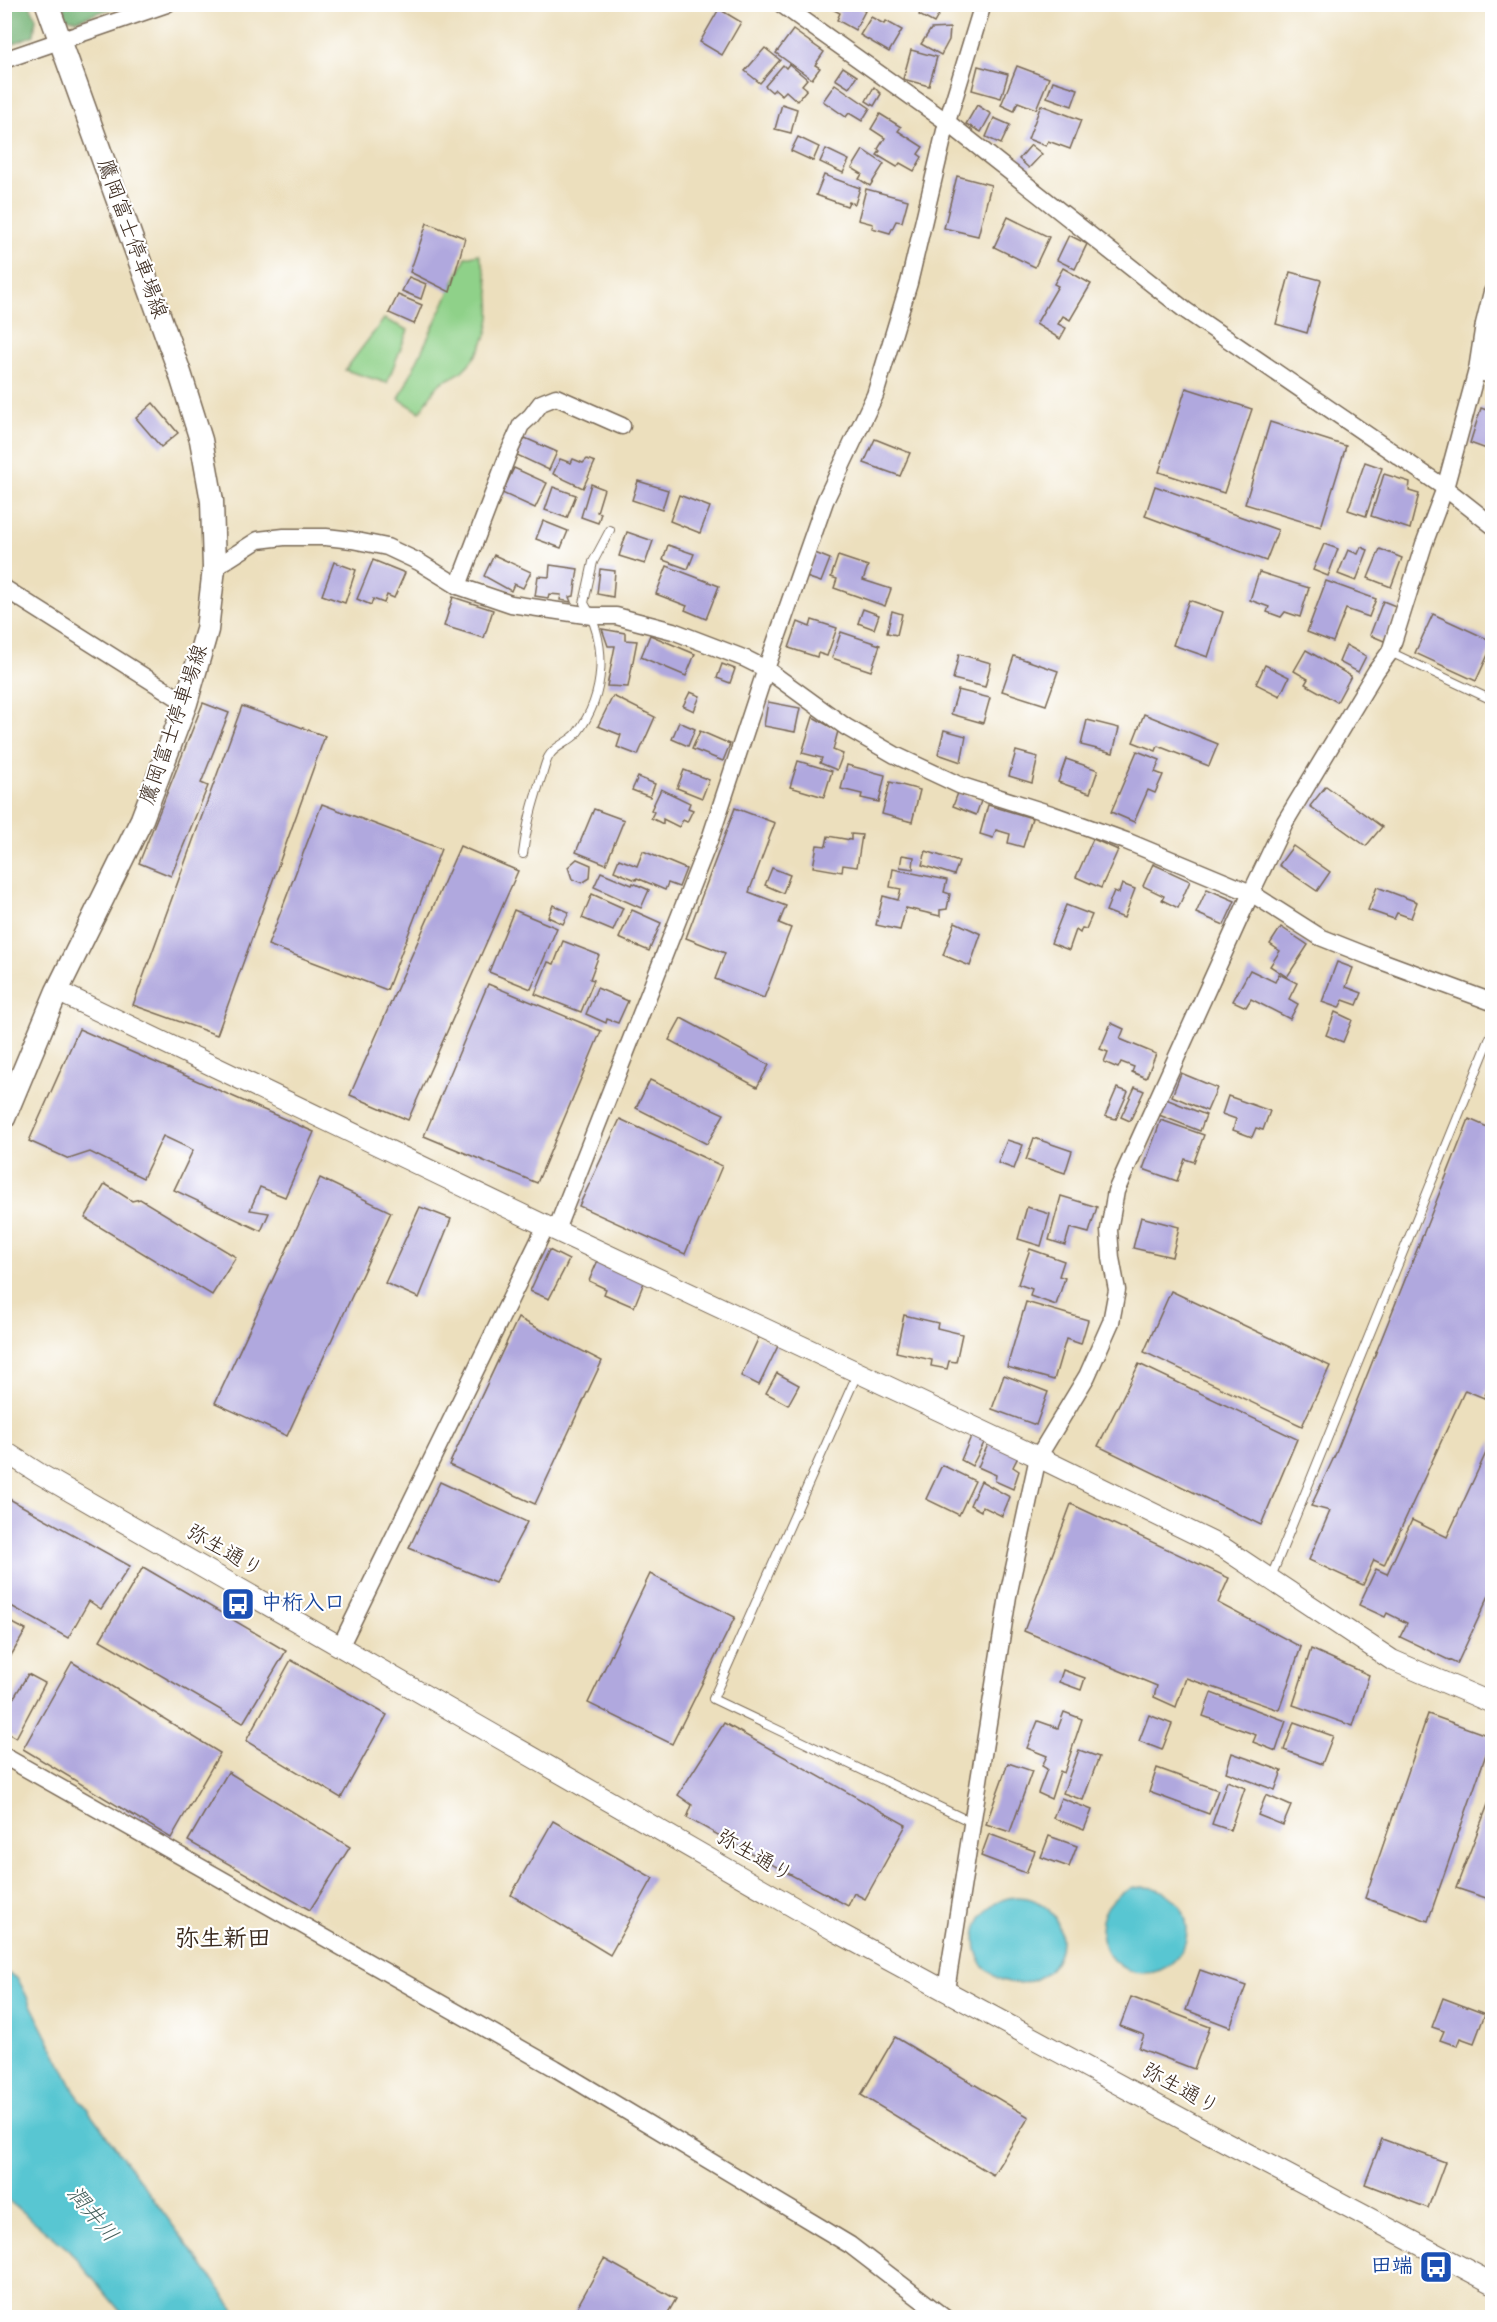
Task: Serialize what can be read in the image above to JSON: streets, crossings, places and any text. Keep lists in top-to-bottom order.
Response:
{
  "streets": {
    "main road": ["鷹岡富士停車場線"],
    "street": ["弥生通り"]
  },
  "districts": ["弥生新田"],
  "water": ["潤井川"],
  "places": {
    "bus stop": ["中桁入口", "田端"]
  }
}
